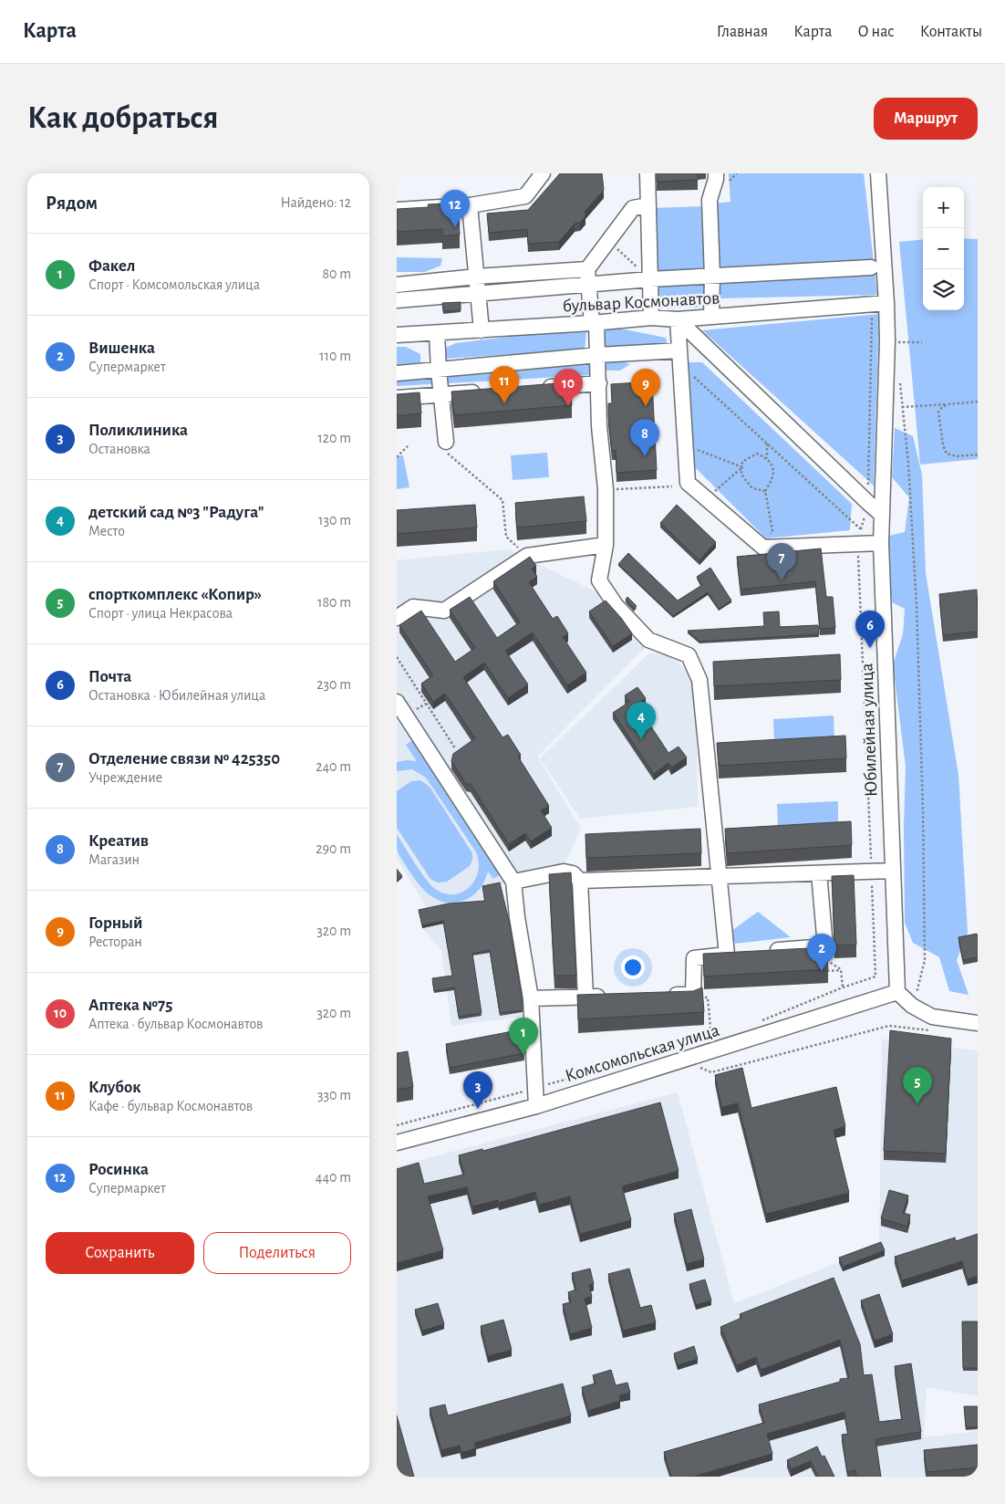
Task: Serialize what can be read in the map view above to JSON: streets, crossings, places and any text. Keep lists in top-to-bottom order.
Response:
{
  "streets": {
    "street": ["бульвар Космонавтов", "Юбилейная улица", "Комсомольская улица"]
  },
  "crossings": [
    ["бульвар Космонавтов", "Юбилейная улица"],
    ["Юбилейная улица", "Комсомольская улица"]
  ],
  "page": {
    "header": "Карта",
    "nav": [
      "Главная",
      "Карта",
      "О нас",
      "Контакты"
    ],
    "buttons": [
      "Маршрут",
      ["Сохранить", "Поделиться"]
    ],
    "title": "Как добраться",
    "heading": ["Рядом", "Найдено: 12"],
    "map_buttons": ["+", "−"],
    "pins": [
      "12",
      "11",
      "9",
      "10",
      "8",
      "7",
      "6",
      "4",
      "2",
      "1",
      "5",
      "3"
    ],
    "list": [
      {
        "mark": "1",
        "name": "Факел",
        "note": "Спорт · Комсомольская улица",
        "value": "80 m"
      },
      {
        "mark": "2",
        "name": "Вишенка",
        "note": "Супермаркет",
        "value": "110 m"
      },
      {
        "mark": "3",
        "name": "Поликлиника",
        "note": "Остановка",
        "value": "120 m"
      },
      {
        "mark": "4",
        "name": "детский сад №3 \"Радуга\"",
        "note": "Место",
        "value": "130 m"
      },
      {
        "mark": "5",
        "name": "спорткомплекс «Копир»",
        "note": "Спорт · улица Некрасова",
        "value": "180 m"
      },
      {
        "mark": "6",
        "name": "Почта",
        "note": "Остановка · Юбилейная улица",
        "value": "230 m"
      },
      {
        "mark": "7",
        "name": "Отделение связи № 425350",
        "note": "Учреждение",
        "value": "240 m"
      },
      {
        "mark": "8",
        "name": "Креатив",
        "note": "Магазин",
        "value": "290 m"
      },
      {
        "mark": "9",
        "name": "Горный",
        "note": "Ресторан",
        "value": "320 m"
      },
      {
        "mark": "10",
        "name": "Аптека №75",
        "note": "Аптека · бульвар Космонавтов",
        "value": "320 m"
      },
      {
        "mark": "11",
        "name": "Клубок",
        "note": "Кафе · бульвар Космонавтов",
        "value": "330 m"
      },
      {
        "mark": "12",
        "name": "Росинка",
        "note": "Супермаркет",
        "value": "440 m"
      }
    ]
  }
}
